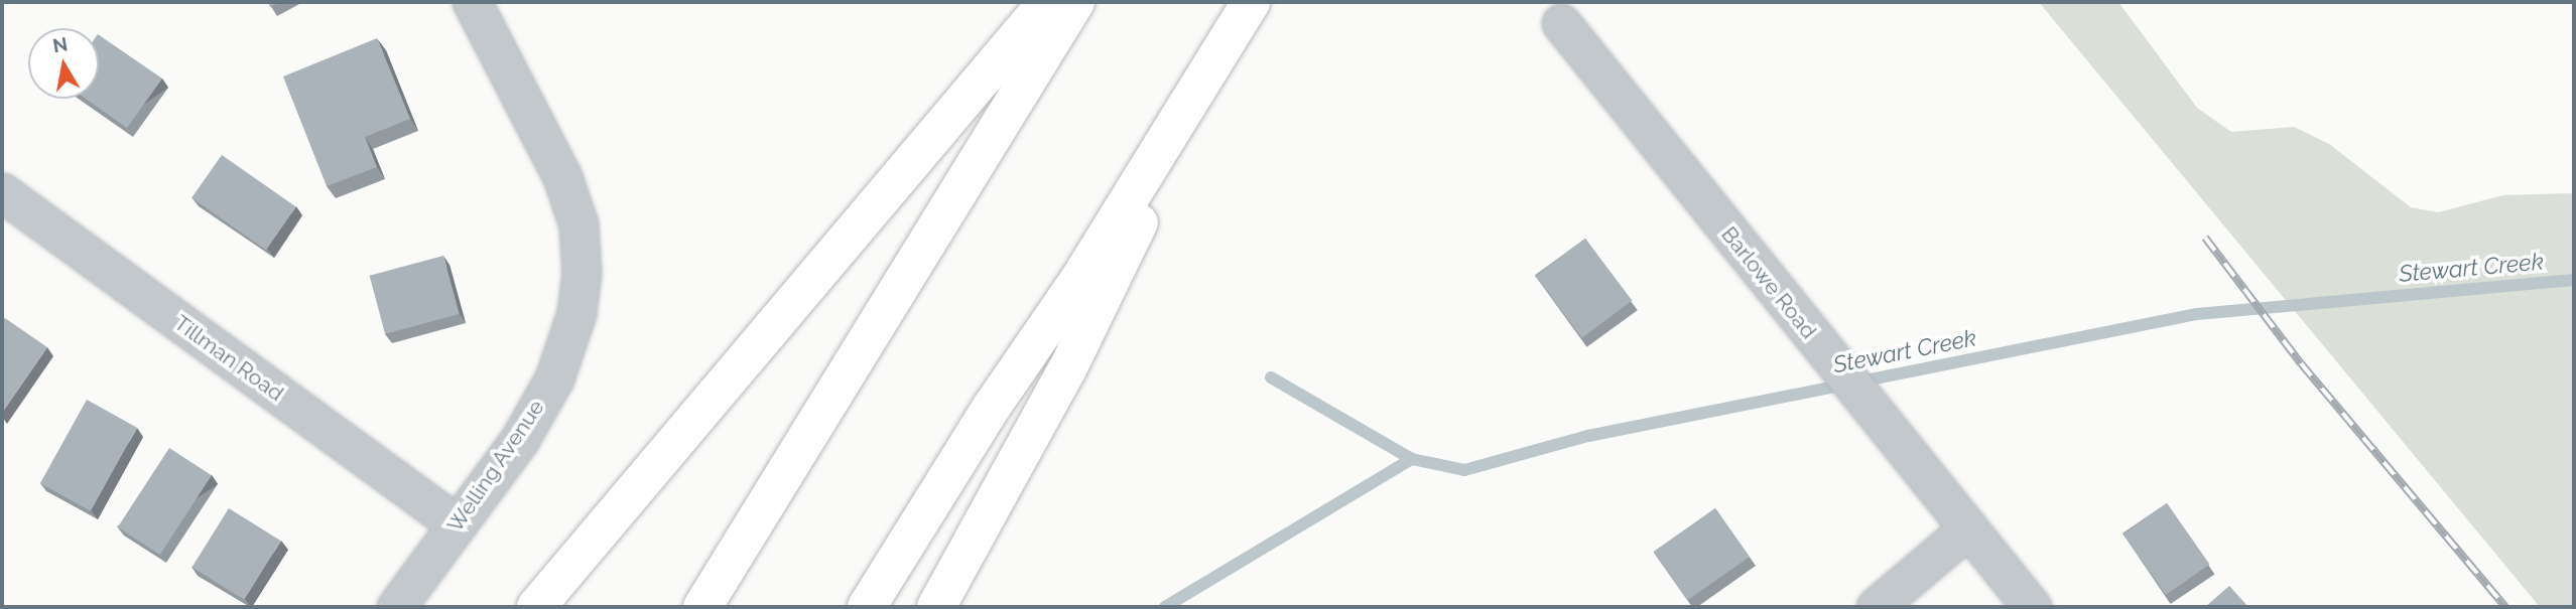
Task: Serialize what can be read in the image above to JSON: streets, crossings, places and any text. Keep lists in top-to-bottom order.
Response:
{
  "streets": {
    "street": ["Barlowe Road", "Tillman Road", "Welling Avenue"]
  },
  "crossings": [
    ["Tillman Road", "Welling Avenue"]
  ],
  "water": ["Stewart Creek"],
  "north": "top"
}
